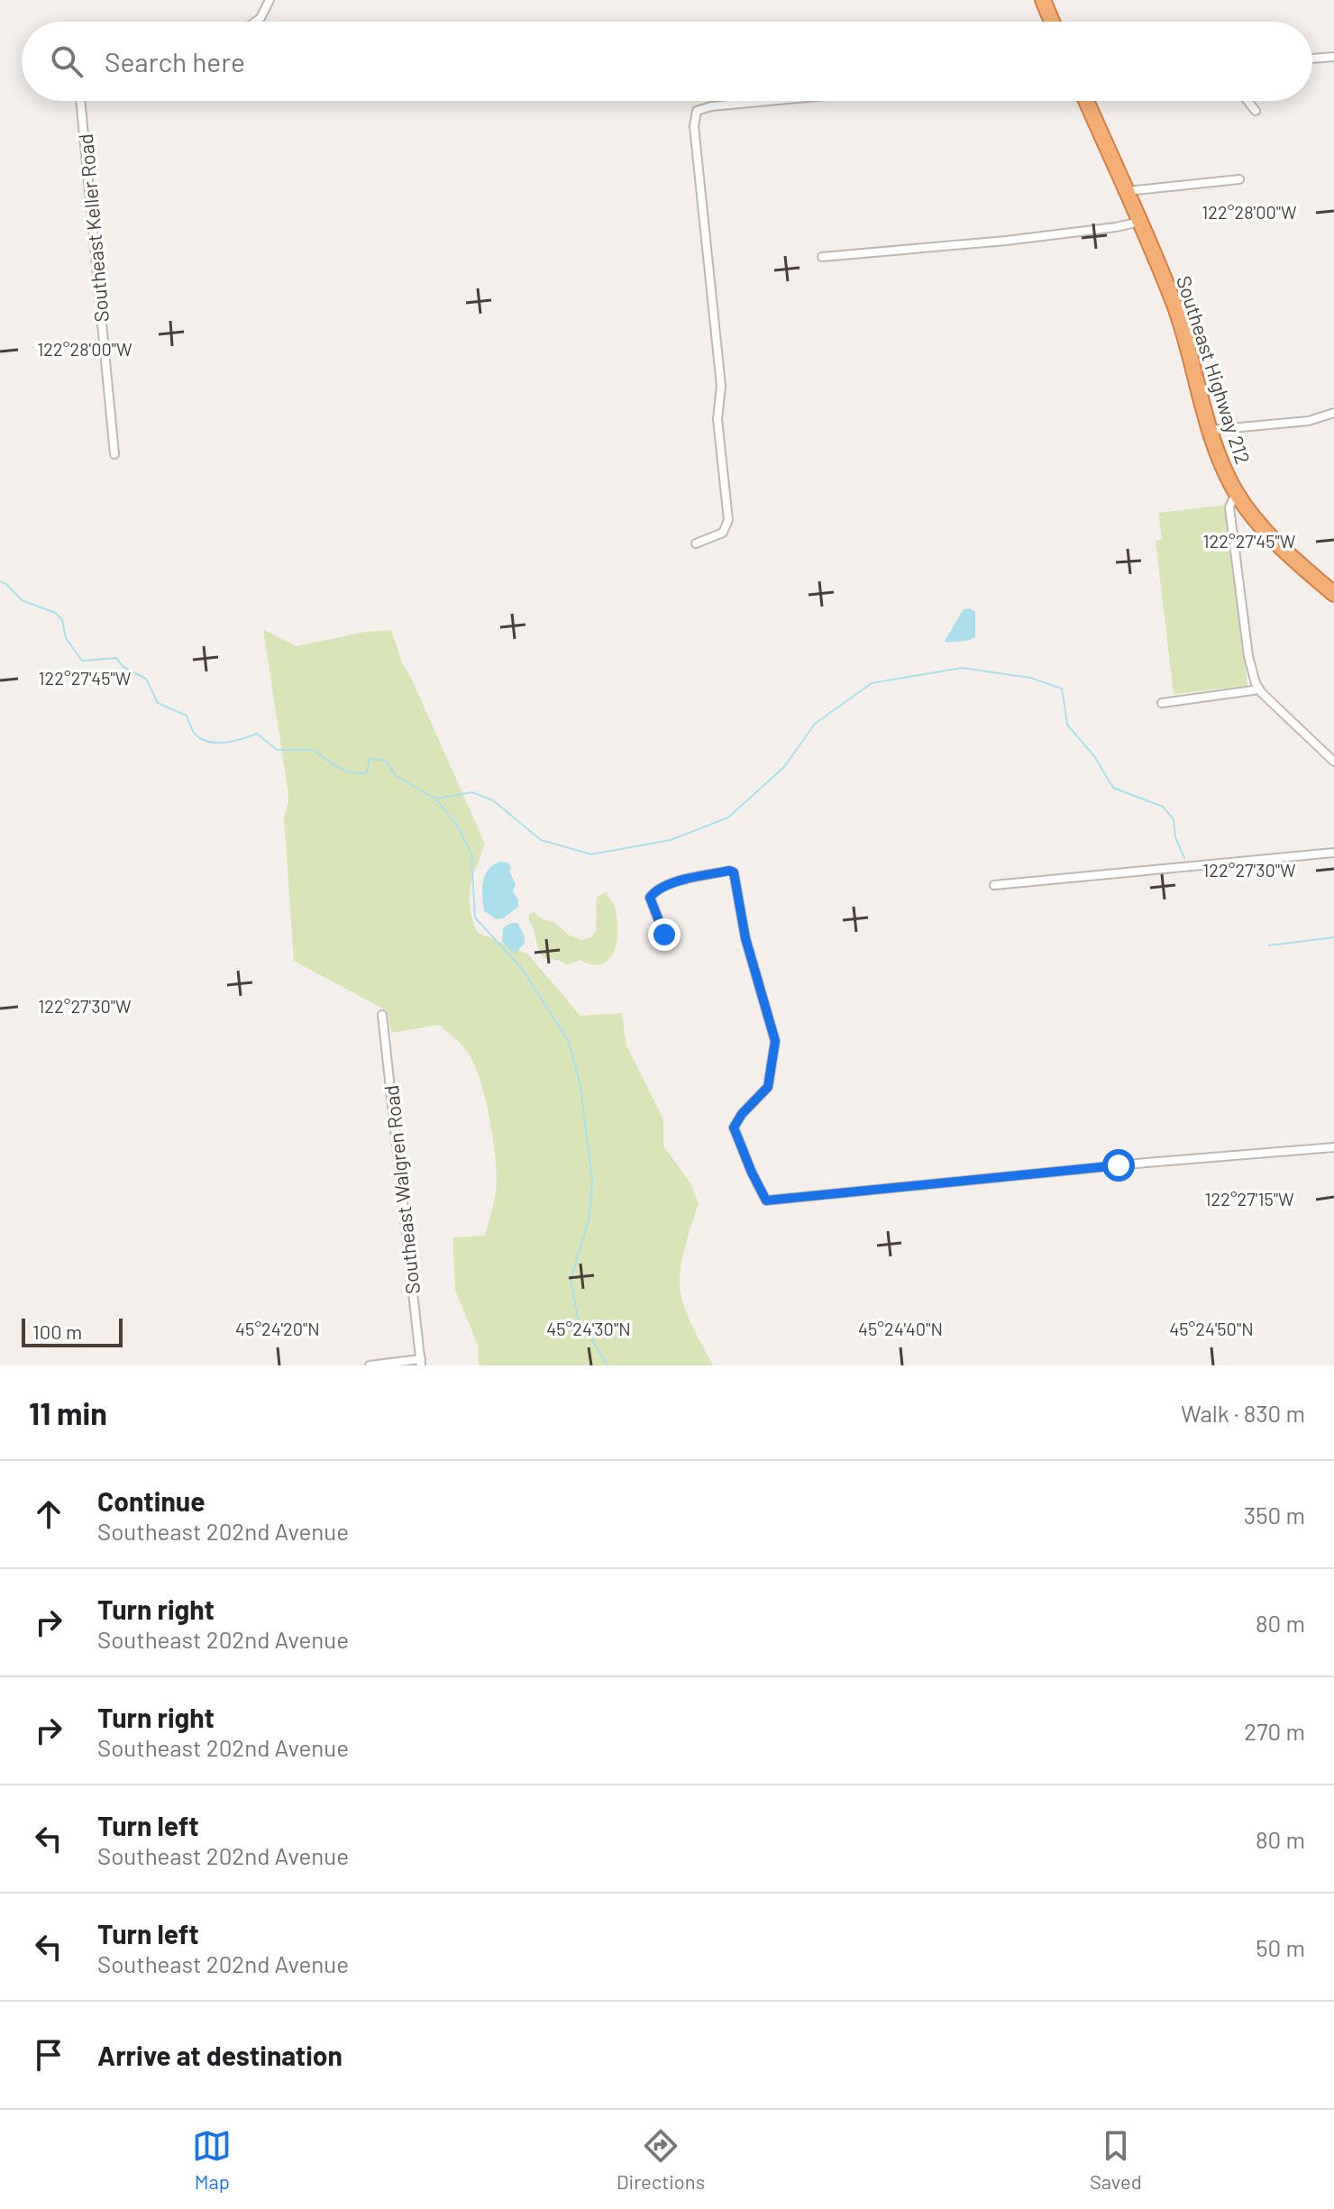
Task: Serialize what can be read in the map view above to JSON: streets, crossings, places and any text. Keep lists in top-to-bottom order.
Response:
{
  "streets": {
    "highway": ["Southeast Highway 212"],
    "street": ["Southeast Keller Road", "Southeast Walgren Road"]
  },
  "scale_bar": "100 m",
  "page": {
    "search": "Search here",
    "scale": "100 m",
    "heading": ["11 min", "Walk · 830 m"],
    "list": [
      ["Continue", "Southeast 202nd Avenue", "350 m"],
      ["Turn right", "Southeast 202nd Avenue", "80 m"],
      ["Turn right", "Southeast 202nd Avenue", "270 m"],
      ["Turn left", "Southeast 202nd Avenue", "80 m"],
      ["Turn left", "Southeast 202nd Avenue", "50 m"],
      "Arrive at destination"
    ],
    "nav": ["Map", "Directions", "Saved"]
  },
  "coordinates": [
    "122°28'00\"W",
    "122°27'45\"W",
    "122°27'30\"W",
    "122°27'15\"W",
    "45°24'20\"N",
    "45°24'30\"N",
    "45°24'40\"N",
    "45°24'50\"N"
  ]
}
